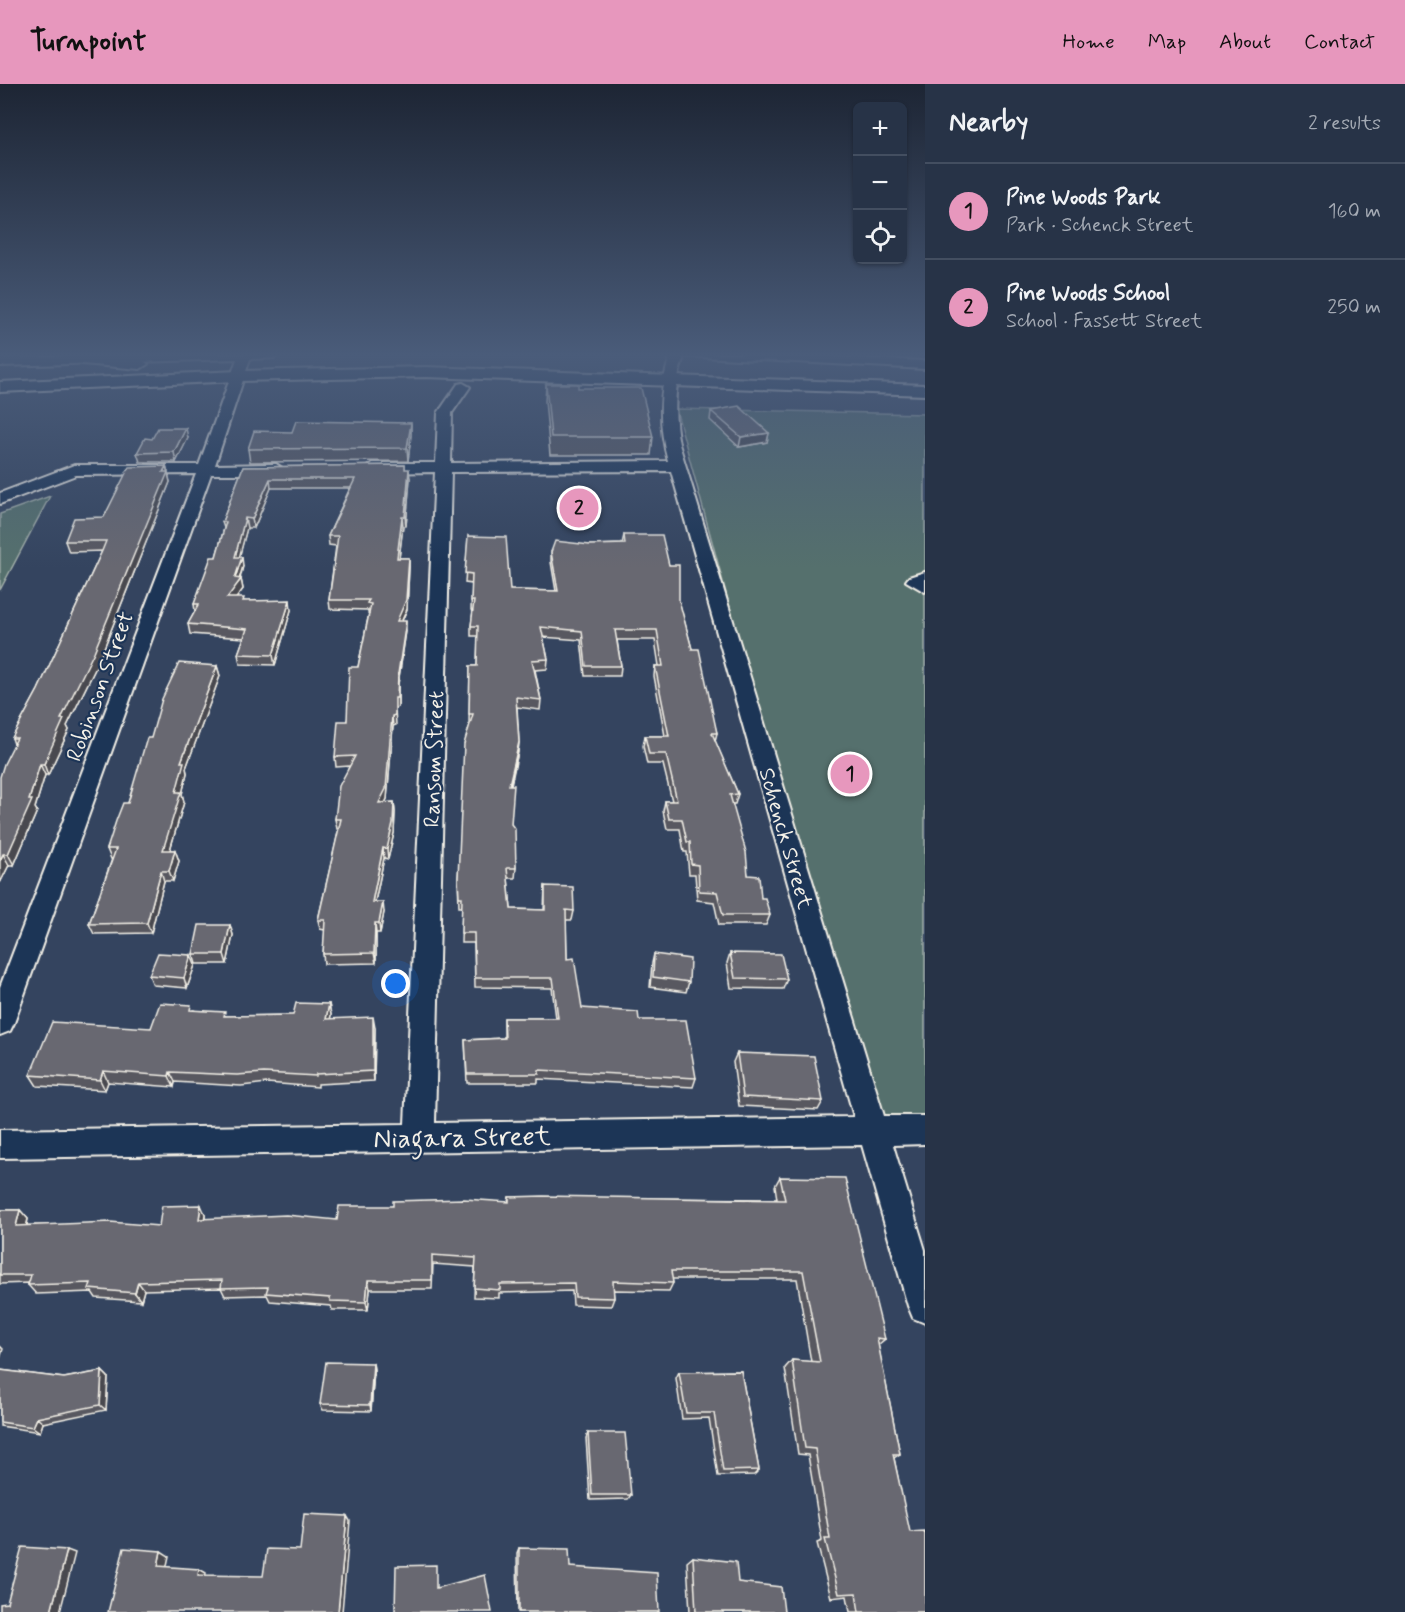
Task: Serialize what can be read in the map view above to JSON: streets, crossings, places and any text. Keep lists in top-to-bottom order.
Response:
{
  "streets": {
    "street": [
      "Robinson Street",
      "Ransom Street",
      "Schenck Street",
      "Niagara Street"
    ]
  },
  "crossings": [
    ["Ransom Street", "Niagara Street"],
    ["Schenck Street", "Niagara Street"]
  ],
  "page": {
    "header": "Turnpoint",
    "nav": [
      "Home",
      "Map",
      "About",
      "Contact"
    ],
    "heading": ["Nearby", "2 results"],
    "map_buttons": ["+", "−"],
    "list": [
      {
        "mark": "1",
        "name": "Pine Woods Park",
        "note": "Park · Schenck Street",
        "value": "160 m"
      },
      {
        "mark": "2",
        "name": "Pine Woods School",
        "note": "School · Fassett Street",
        "value": "250 m"
      }
    ],
    "pins": ["2", "1"]
  }
}
